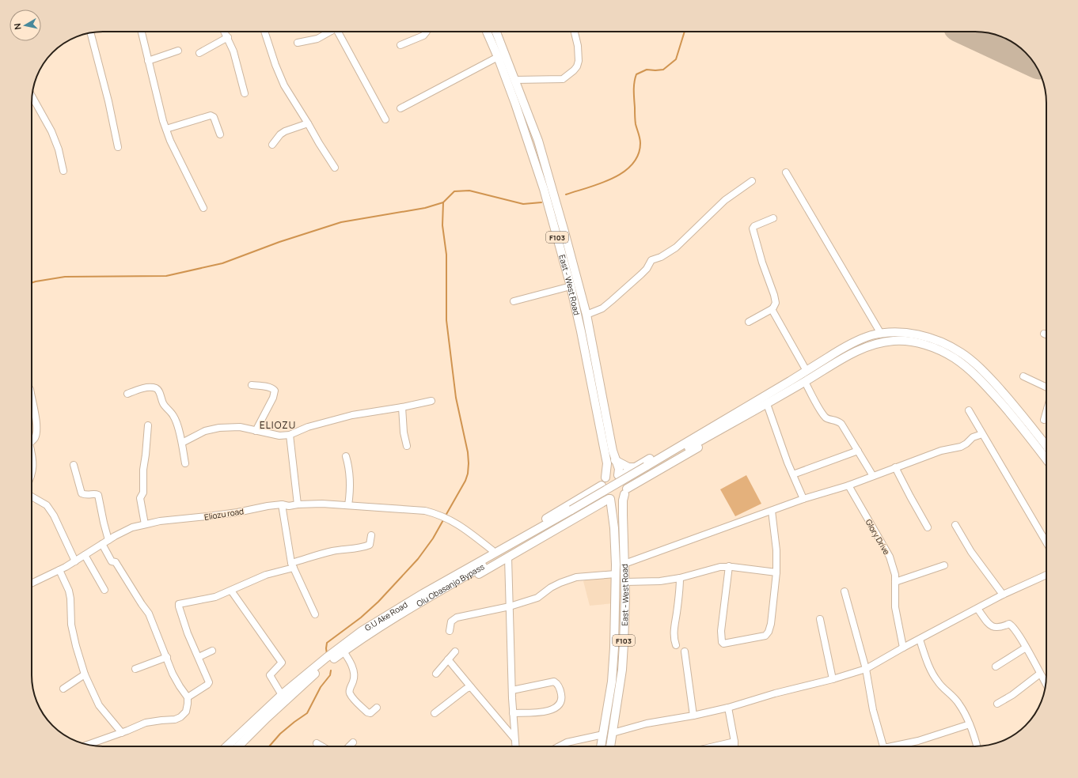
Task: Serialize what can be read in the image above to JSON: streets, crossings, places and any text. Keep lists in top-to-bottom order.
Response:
{
  "streets": {
    "main road": [
      "F103",
      "East - West Road",
      "Olu Obasanjo Bypass",
      "G.U Ake Road"
    ],
    "street": ["Eliozu road", "Glory Drive"]
  },
  "crossings": [
    ["F103", "East - West Road"],
    ["Olu Obasanjo Bypass", "G.U Ake Road"]
  ],
  "districts": ["ELIOZU"],
  "north": "left"
}
